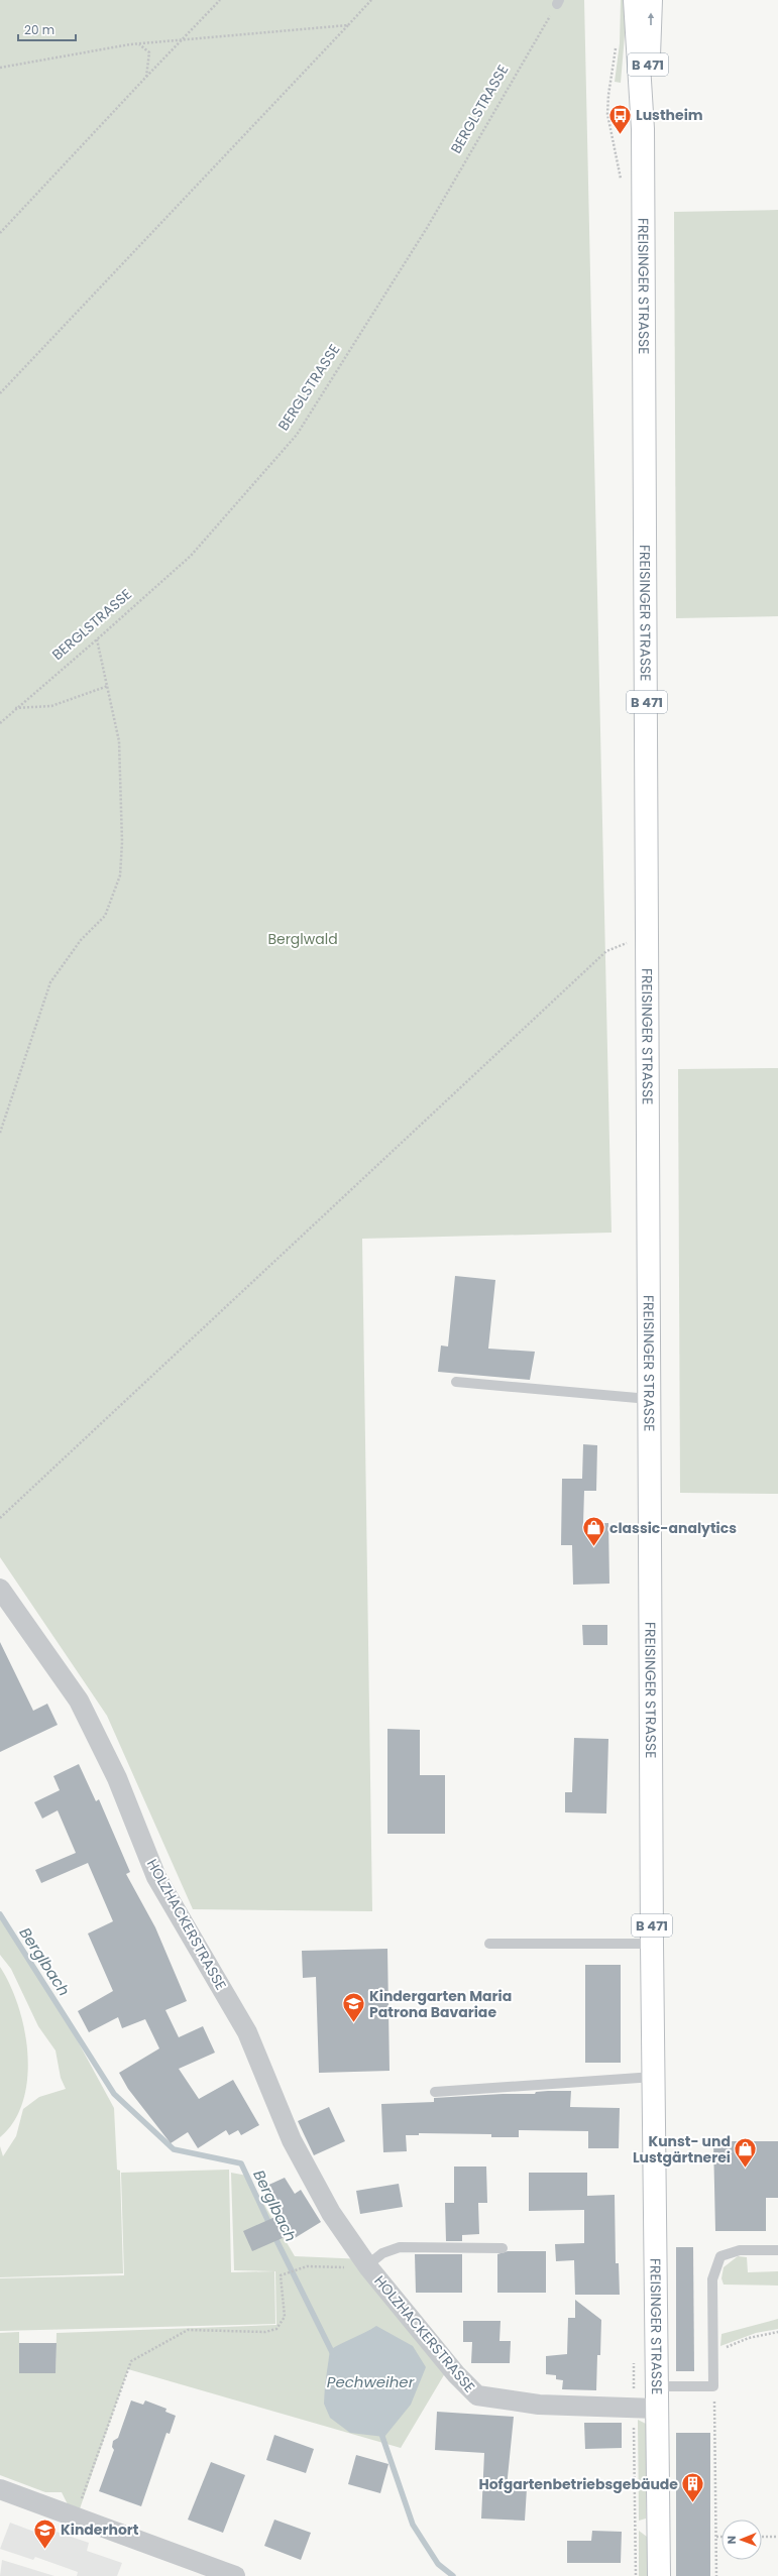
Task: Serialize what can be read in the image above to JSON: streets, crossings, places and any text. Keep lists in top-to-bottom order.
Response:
{
  "streets": {
    "main road": ["B 471", "FREISINGER STRASSE"],
    "street": ["HOLZHACKERSTRASSE"],
    "path": ["BERGLSTRASSE"]
  },
  "crossings": [
    ["FREISINGER STRASSE", "HOLZHACKERSTRASSE"]
  ],
  "water": ["Berglbach", "Pechweiher"],
  "parks": ["Berglwald"],
  "places": {
    "bus stop": ["Lustheim"],
    "shop": ["classic-analytics", "Kunst- und Lustgärtnerei"],
    "school or university": ["Kindergarten Maria Patrona Bavariae", "Kinderhort"],
    "building": ["Hofgartenbetriebsgebäude"]
  },
  "scale_bar": "20 m",
  "north": "left"
}
